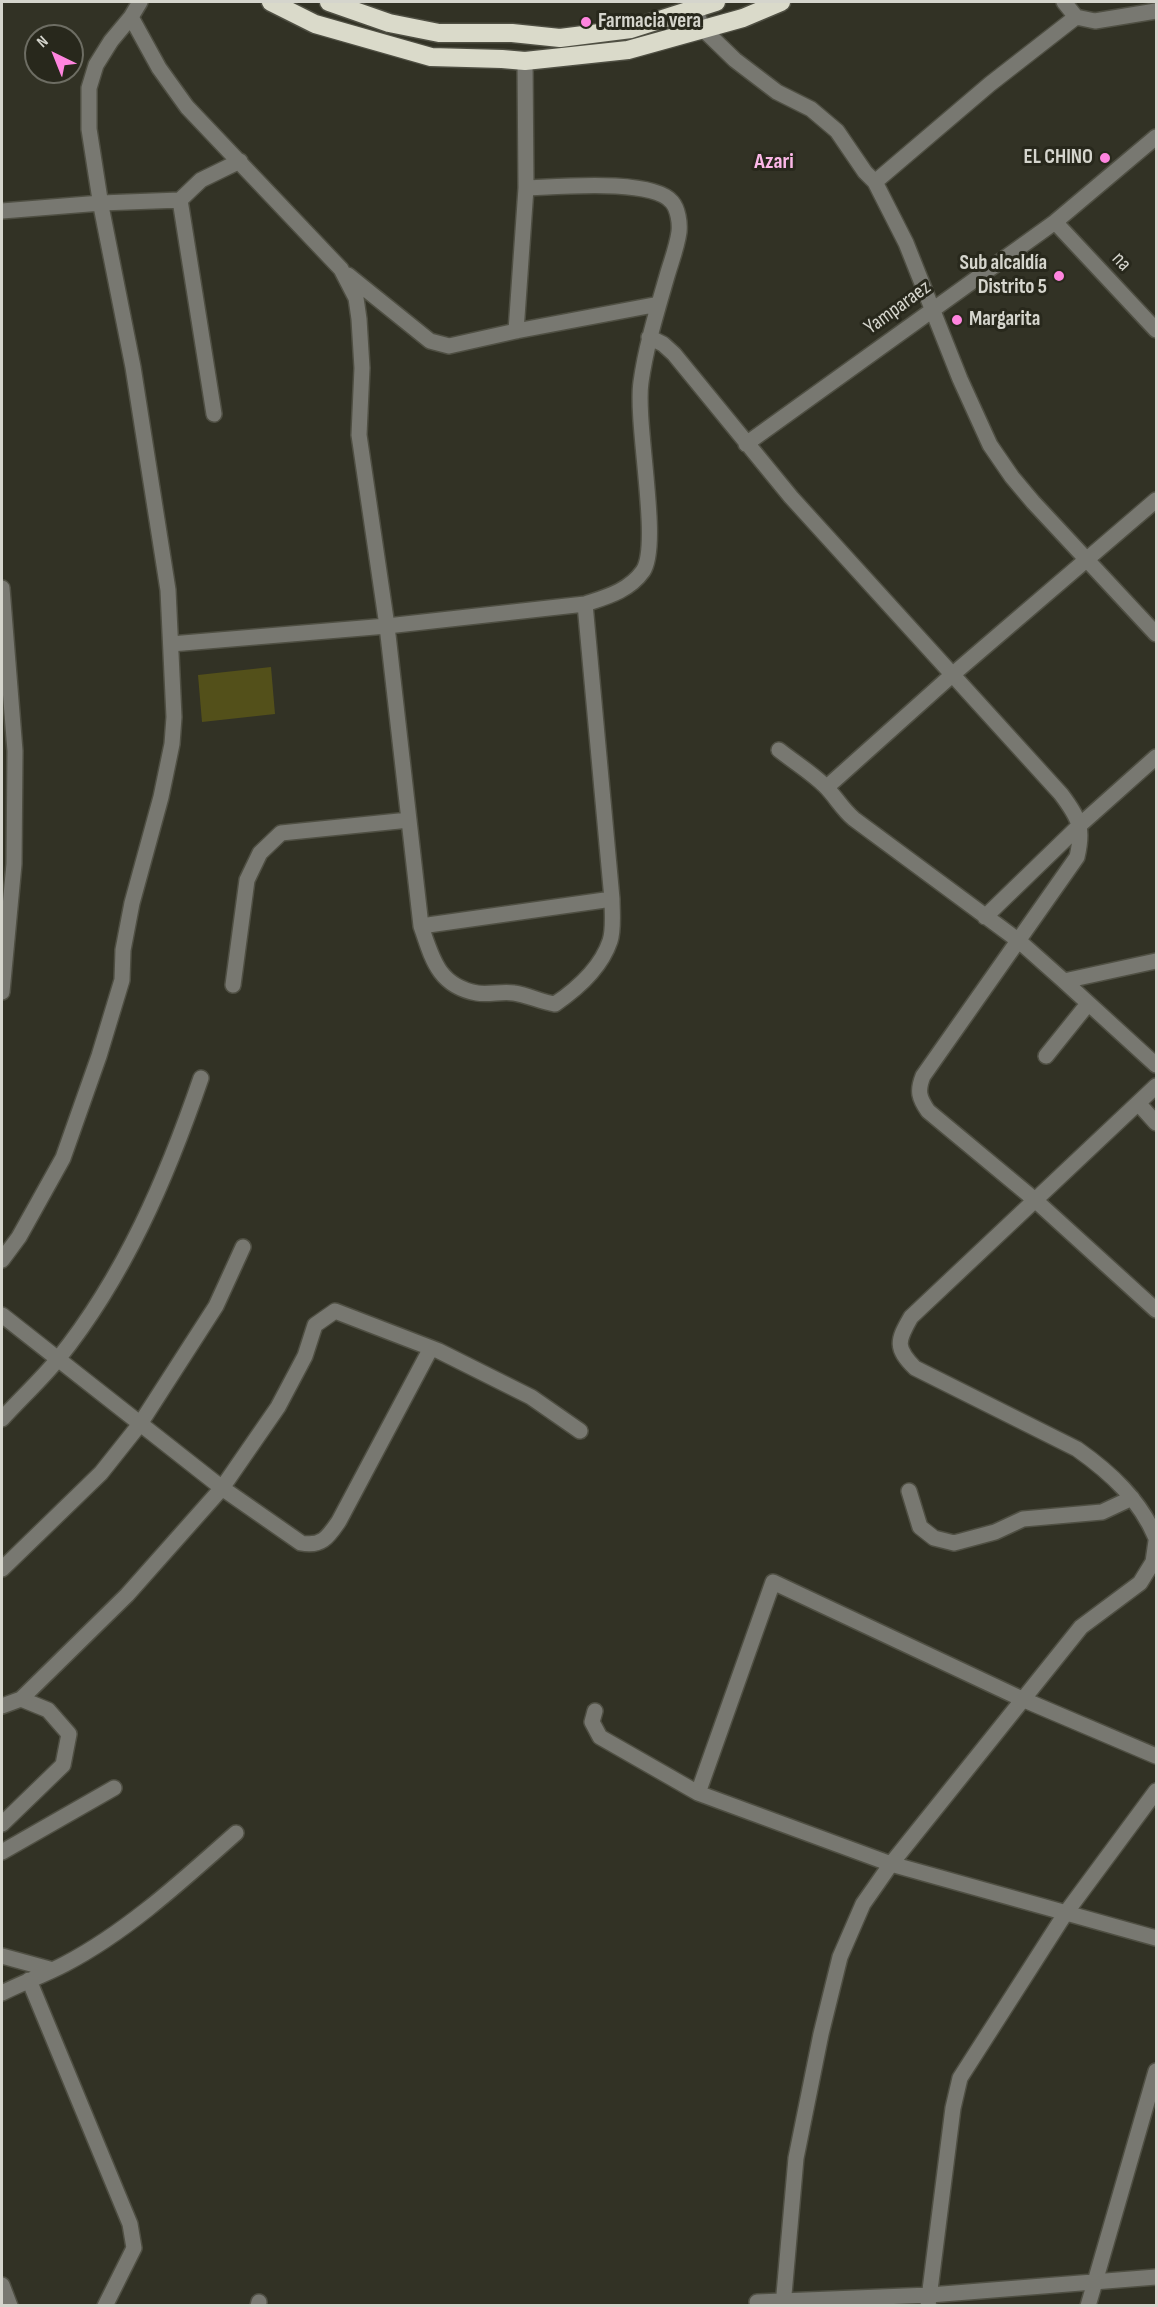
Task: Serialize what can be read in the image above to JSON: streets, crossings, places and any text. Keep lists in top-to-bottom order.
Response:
{
  "streets": {
    "street": ["na", "Yamparaez"]
  },
  "crossings": [
    ["na", "Yamparaez"]
  ],
  "districts": ["Azari"],
  "places": [
    "Farmacia vera",
    "EL CHINO",
    "Sub alcaldía Distrito 5",
    "Margarita"
  ],
  "north": "top left"
}
